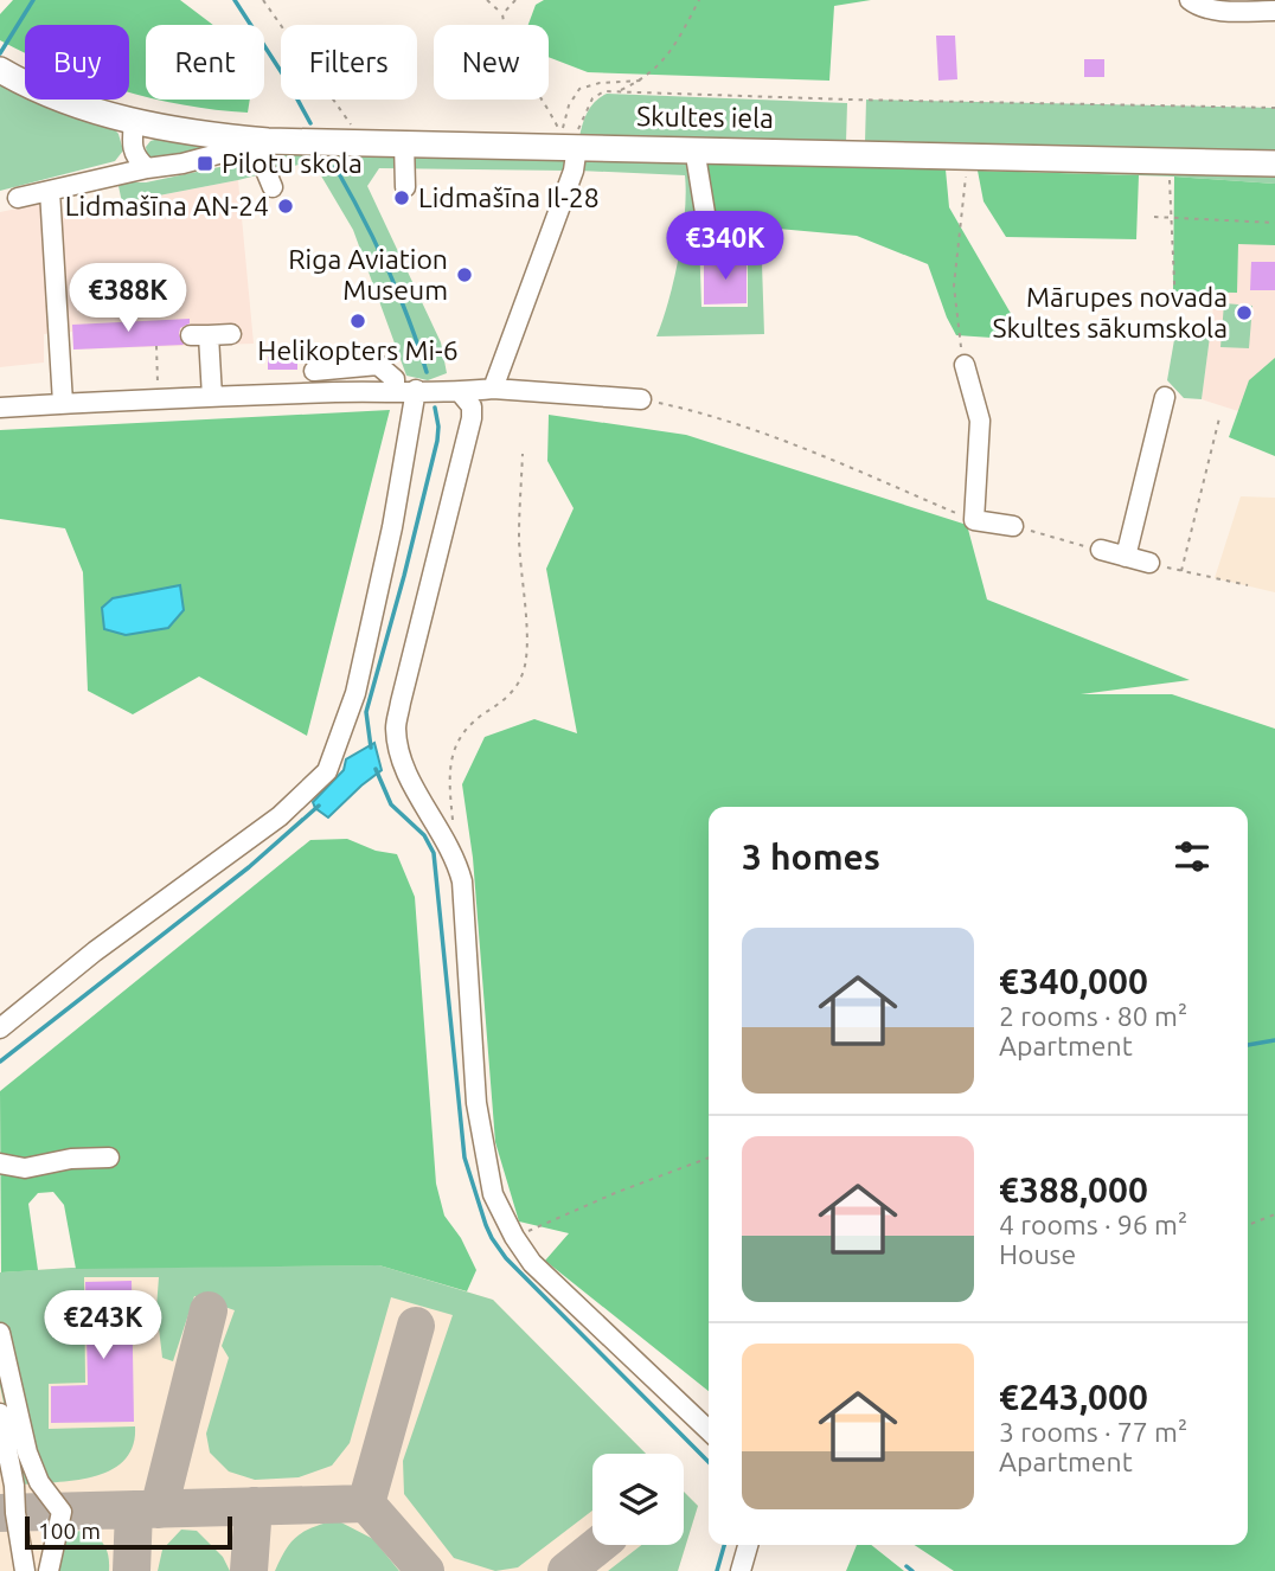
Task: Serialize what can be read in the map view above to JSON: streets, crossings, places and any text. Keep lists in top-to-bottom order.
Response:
{
  "streets": {
    "main road": ["Skultes iela"]
  },
  "places": {
    "transit": ["Pilotu skola"],
    "other": [
      "Lidmašīna Il-28",
      "Lidmašīna AN-24",
      "Riga Aviation Museum",
      "Mārupes novada Skultes sākumskola",
      "Helikopters Mi-6"
    ]
  },
  "scale_bar": "100 m",
  "page": {
    "chip": [
      "Buy",
      "Rent",
      "Filters",
      "New"
    ],
    "price": ["€340K", "€388K", "€243K"],
    "heading": "3 homes",
    "list": [
      {
        "name": "€340,000",
        "note": "2 rooms · 80 m² · Apartment"
      },
      {
        "name": "€388,000",
        "note": "4 rooms · 96 m² · House"
      },
      {
        "name": "€243,000",
        "note": "3 rooms · 77 m² · Apartment"
      }
    ],
    "scale": "100 m"
  }
}
